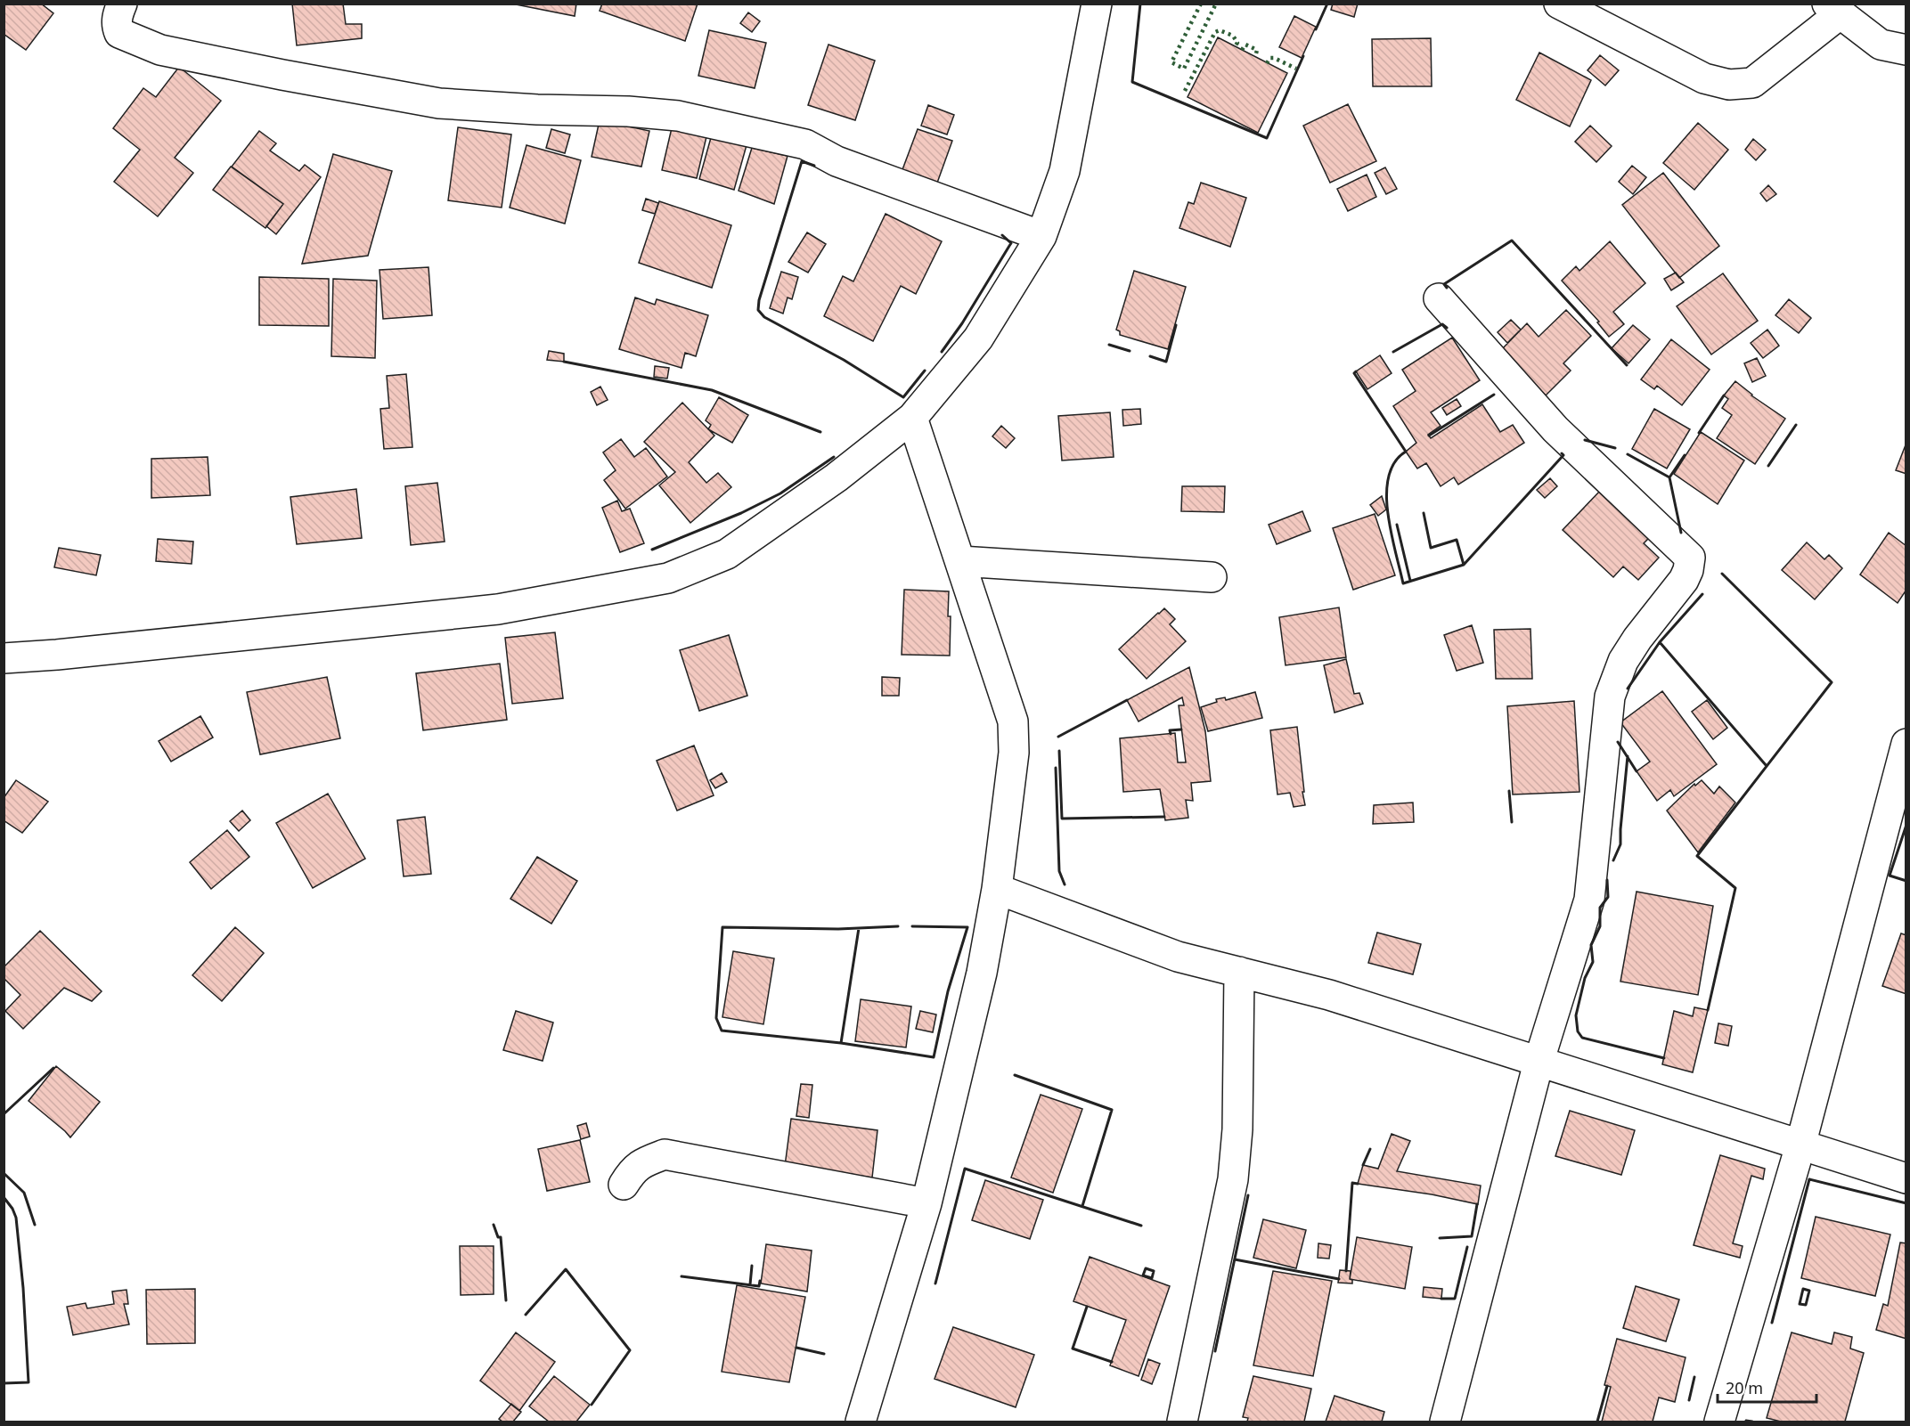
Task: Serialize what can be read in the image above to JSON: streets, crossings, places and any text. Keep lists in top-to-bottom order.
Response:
{
  "scale_bar": "20 m"
}
